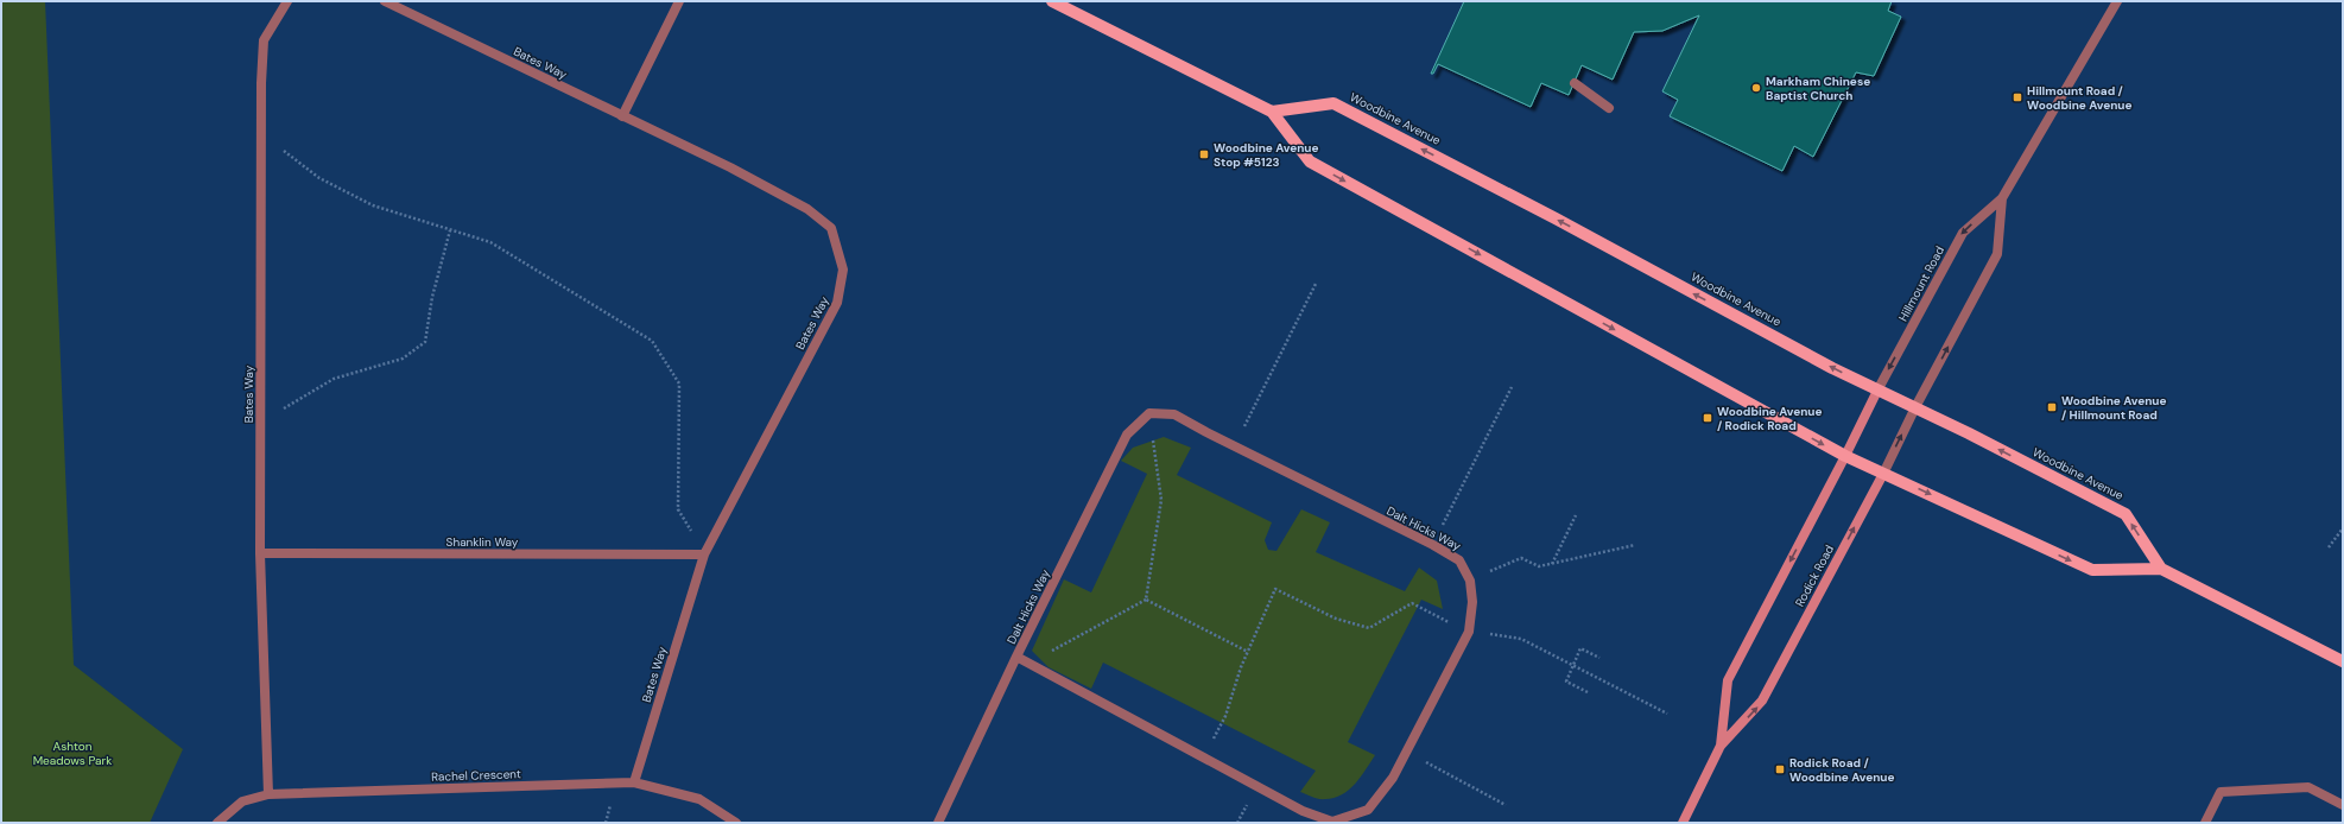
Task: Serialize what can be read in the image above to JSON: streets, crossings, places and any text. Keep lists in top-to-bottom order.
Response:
{
  "streets": {
    "main road": ["Woodbine Avenue", "Rodick Road"],
    "street": [
      "Bates Way",
      "Hillmount Road",
      "Dalt Hicks Way",
      "Shanklin Way",
      "Rachel Crescent"
    ]
  },
  "crossings": [
    ["Bates Way", "Shanklin Way"],
    ["Bates Way", "Rachel Crescent"],
    ["Woodbine Avenue", "Hillmount Road"],
    ["Woodbine Avenue", "Rodick Road"],
    ["Hillmount Road", "Rodick Road"]
  ],
  "parks": ["Ashton Meadows Park"],
  "places": {
    "other": ["Markham Chinese Baptist Church"],
    "transit": [
      "Hillmount Road / Woodbine Avenue",
      "Woodbine Avenue Stop #5123",
      "Woodbine Avenue / Hillmount Road",
      "Woodbine Avenue / Rodick Road",
      "Rodick Road / Woodbine Avenue"
    ]
  }
}
